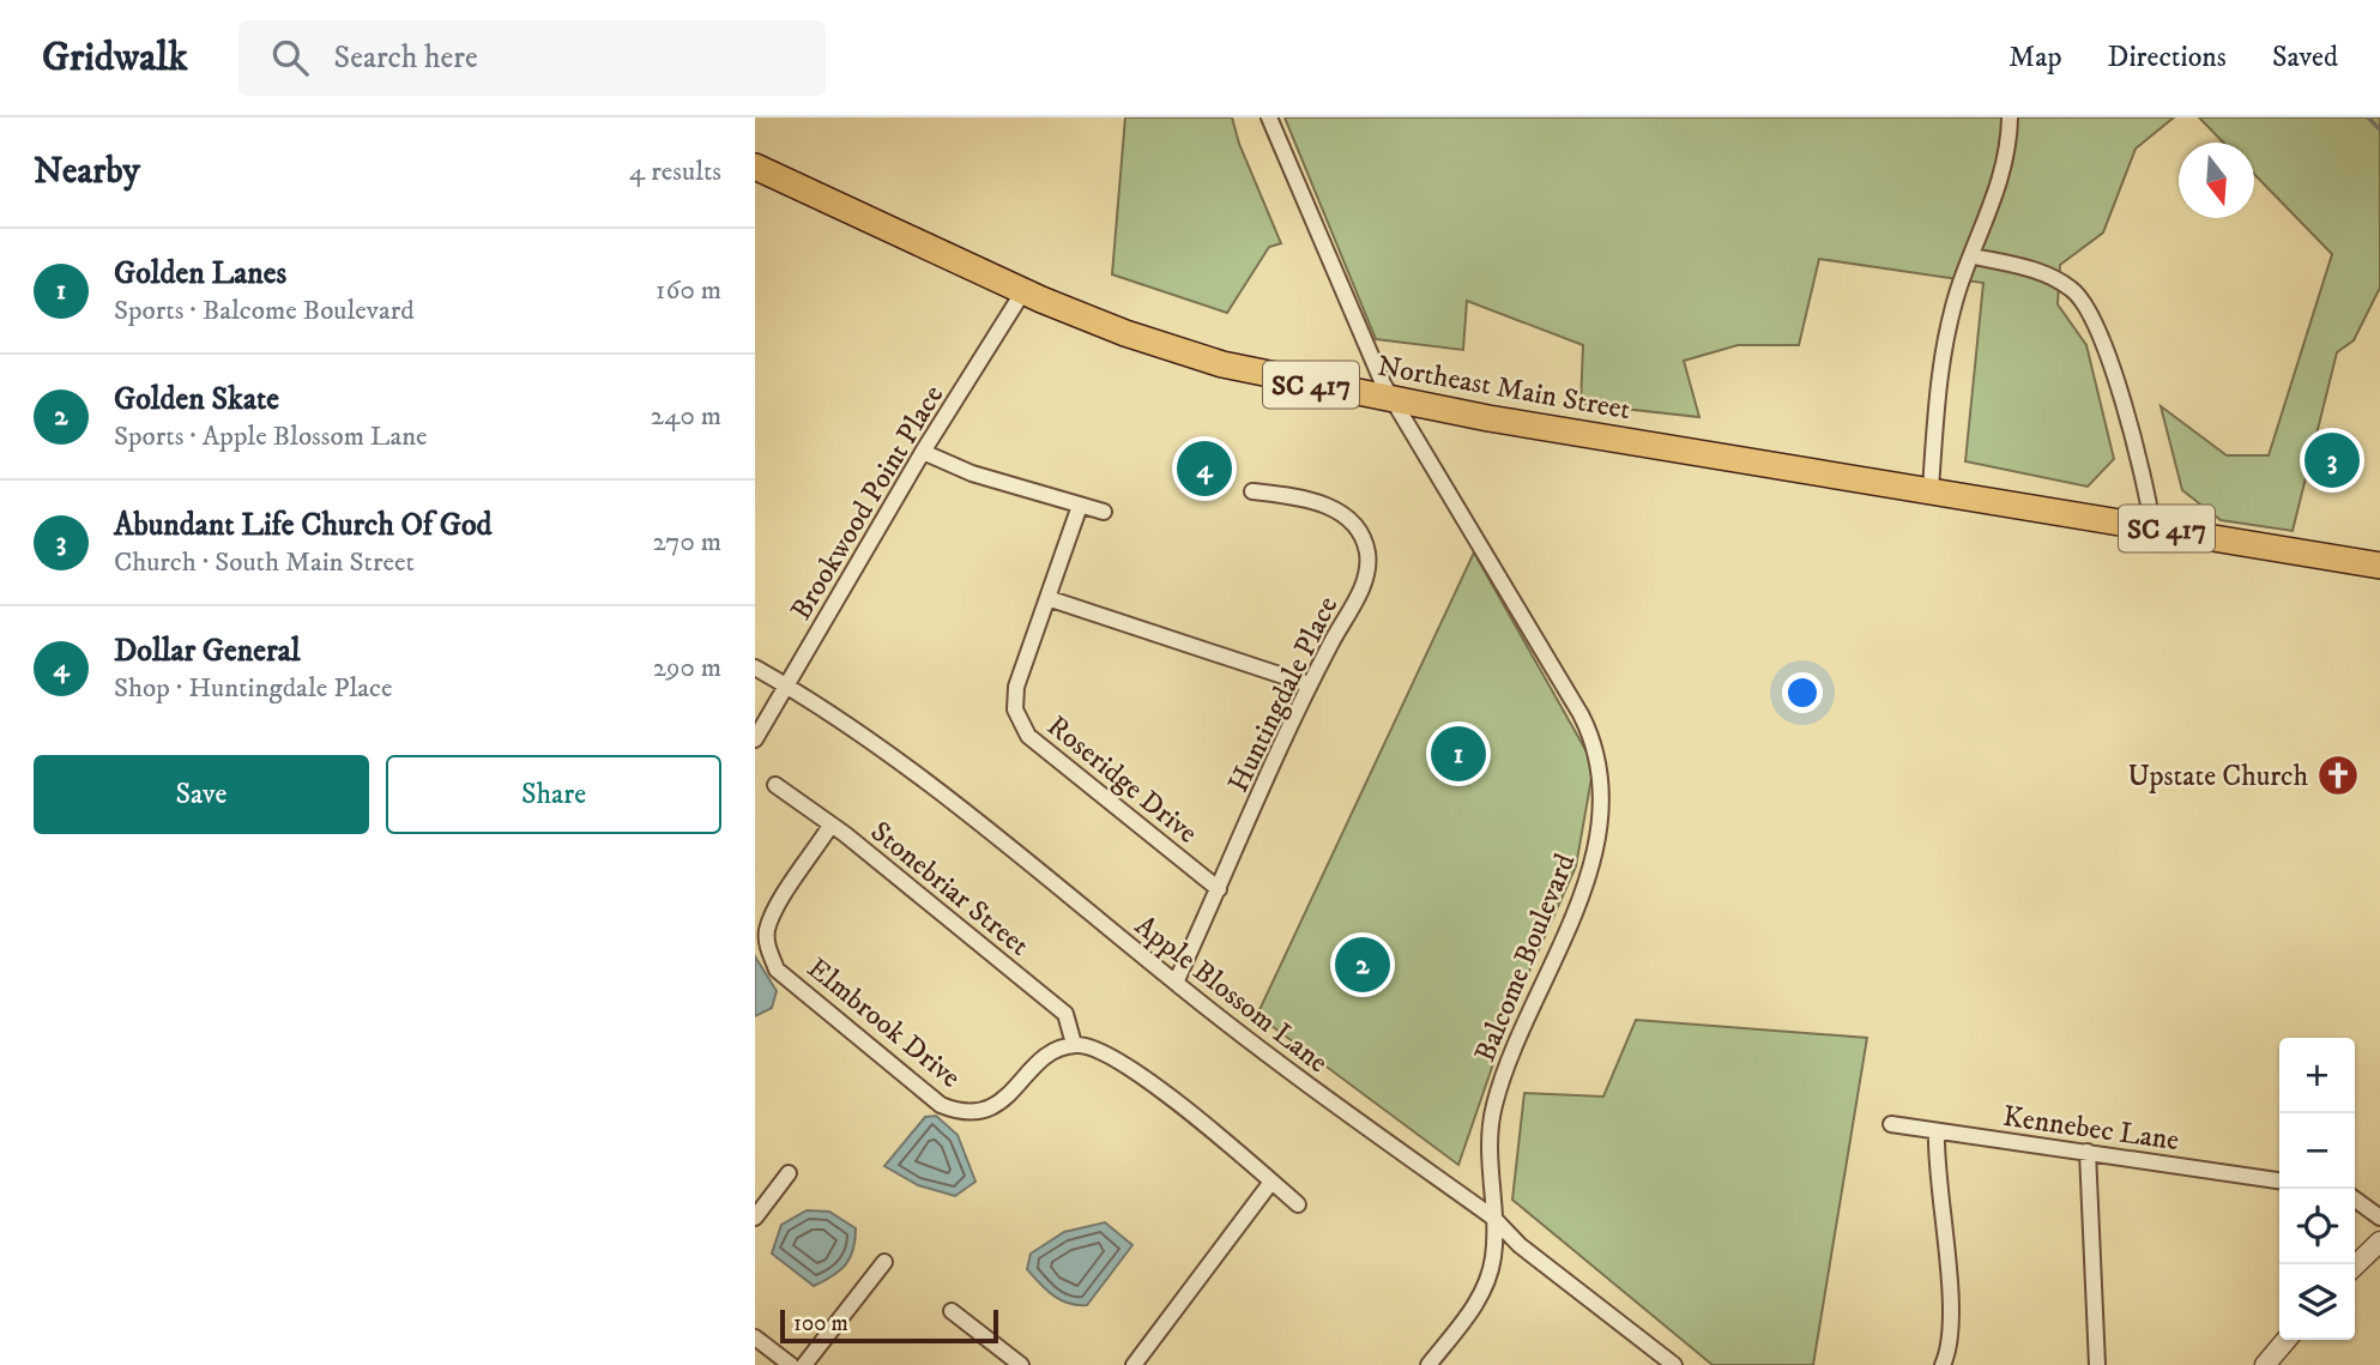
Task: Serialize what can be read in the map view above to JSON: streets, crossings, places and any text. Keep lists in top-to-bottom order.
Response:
{
  "streets": {
    "main road": ["SC 417", "Northeast Main Street"],
    "street": [
      "Brookwood Point Place",
      "Huntingdale Place",
      "Roseridge Drive",
      "Stonebriar Street",
      "Balcome Boulevard",
      "Apple Blossom Lane",
      "Elmbrook Drive",
      "Kennebec Lane"
    ]
  },
  "crossings": [
    ["SC 417", "Northeast Main Street"],
    ["Northeast Main Street", "Brookwood Point Place"],
    ["Northeast Main Street", "Balcome Boulevard"],
    ["Brookwood Point Place", "Apple Blossom Lane"],
    ["Huntingdale Place", "Roseridge Drive"],
    ["Huntingdale Place", "Apple Blossom Lane"],
    ["Stonebriar Street", "Elmbrook Drive"],
    ["Balcome Boulevard", "Apple Blossom Lane"]
  ],
  "places": {
    "church": ["Upstate Church"]
  },
  "scale_bar": "100 m",
  "north": "bottom",
  "page": {
    "header": "Gridwalk",
    "search": "Search here",
    "nav": ["Map", "Directions", "Saved"],
    "heading": ["Nearby", "4 results"],
    "list": [
      {
        "mark": "1",
        "name": "Golden Lanes",
        "note": "Sports · Balcome Boulevard",
        "value": "160 m"
      },
      {
        "mark": "2",
        "name": "Golden Skate",
        "note": "Sports · Apple Blossom Lane",
        "value": "240 m"
      },
      {
        "mark": "3",
        "name": "Abundant Life Church Of God",
        "note": "Church · South Main Street",
        "value": "270 m"
      },
      {
        "mark": "4",
        "name": "Dollar General",
        "note": "Shop · Huntingdale Place",
        "value": "290 m"
      }
    ],
    "pins": [
      "3",
      "4",
      "1",
      "2"
    ],
    "buttons": ["Save", "Share"],
    "map_buttons": ["+", "−"],
    "scale": "100 m"
  }
}
